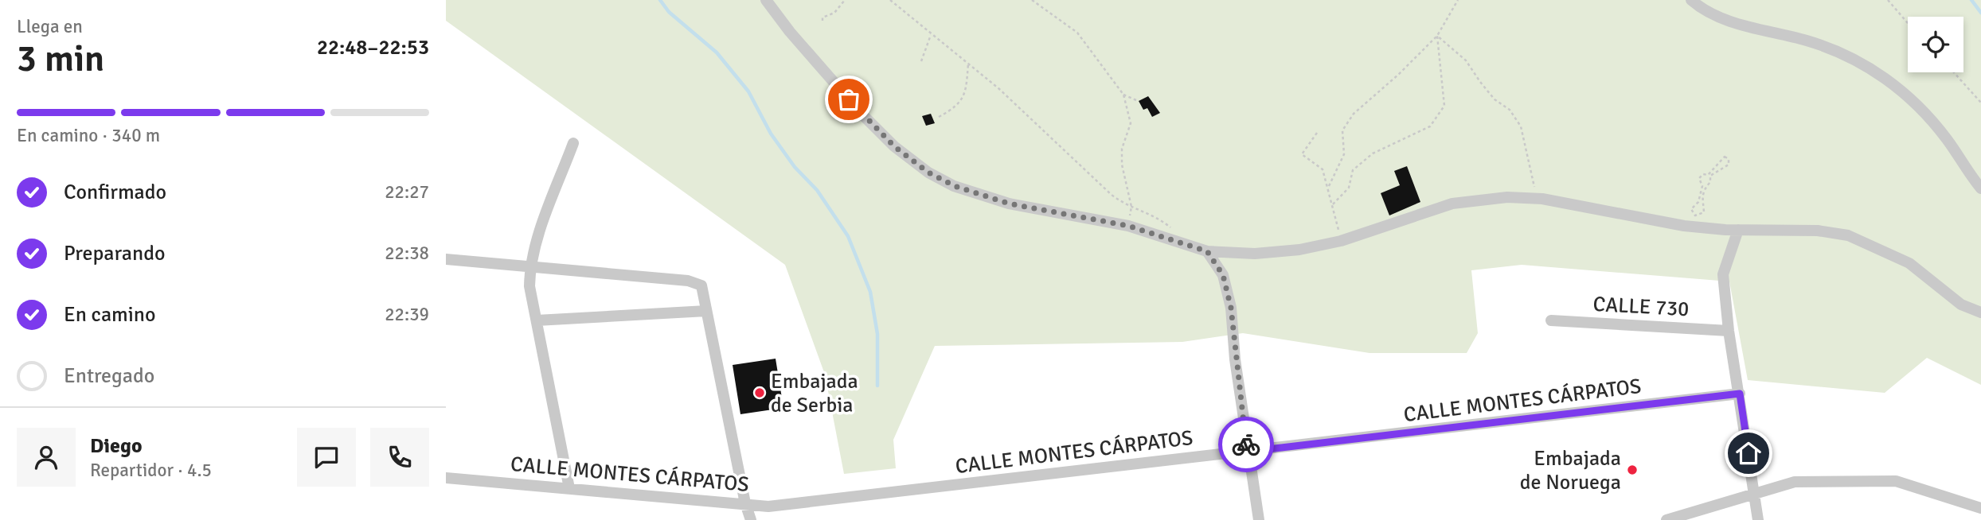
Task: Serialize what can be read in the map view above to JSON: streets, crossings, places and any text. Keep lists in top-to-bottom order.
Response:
{
  "streets": {
    "street": ["CALLE 730", "CALLE MONTES CÁRPATOS"]
  },
  "places": ["Embajada de Serbia", "Embajada de Noruega"],
  "page": {
    "heading": ["3 min", "Llega en", "22:48–22:53"],
    "panel": ["Diego", "Repartidor · 4.5"],
    "bar": "En camino · 340 m",
    "list": [
      ["Confirmado", "22:27"],
      ["Preparando", "22:38"],
      ["En camino", "22:39"],
      "Entregado"
    ]
  }
}
